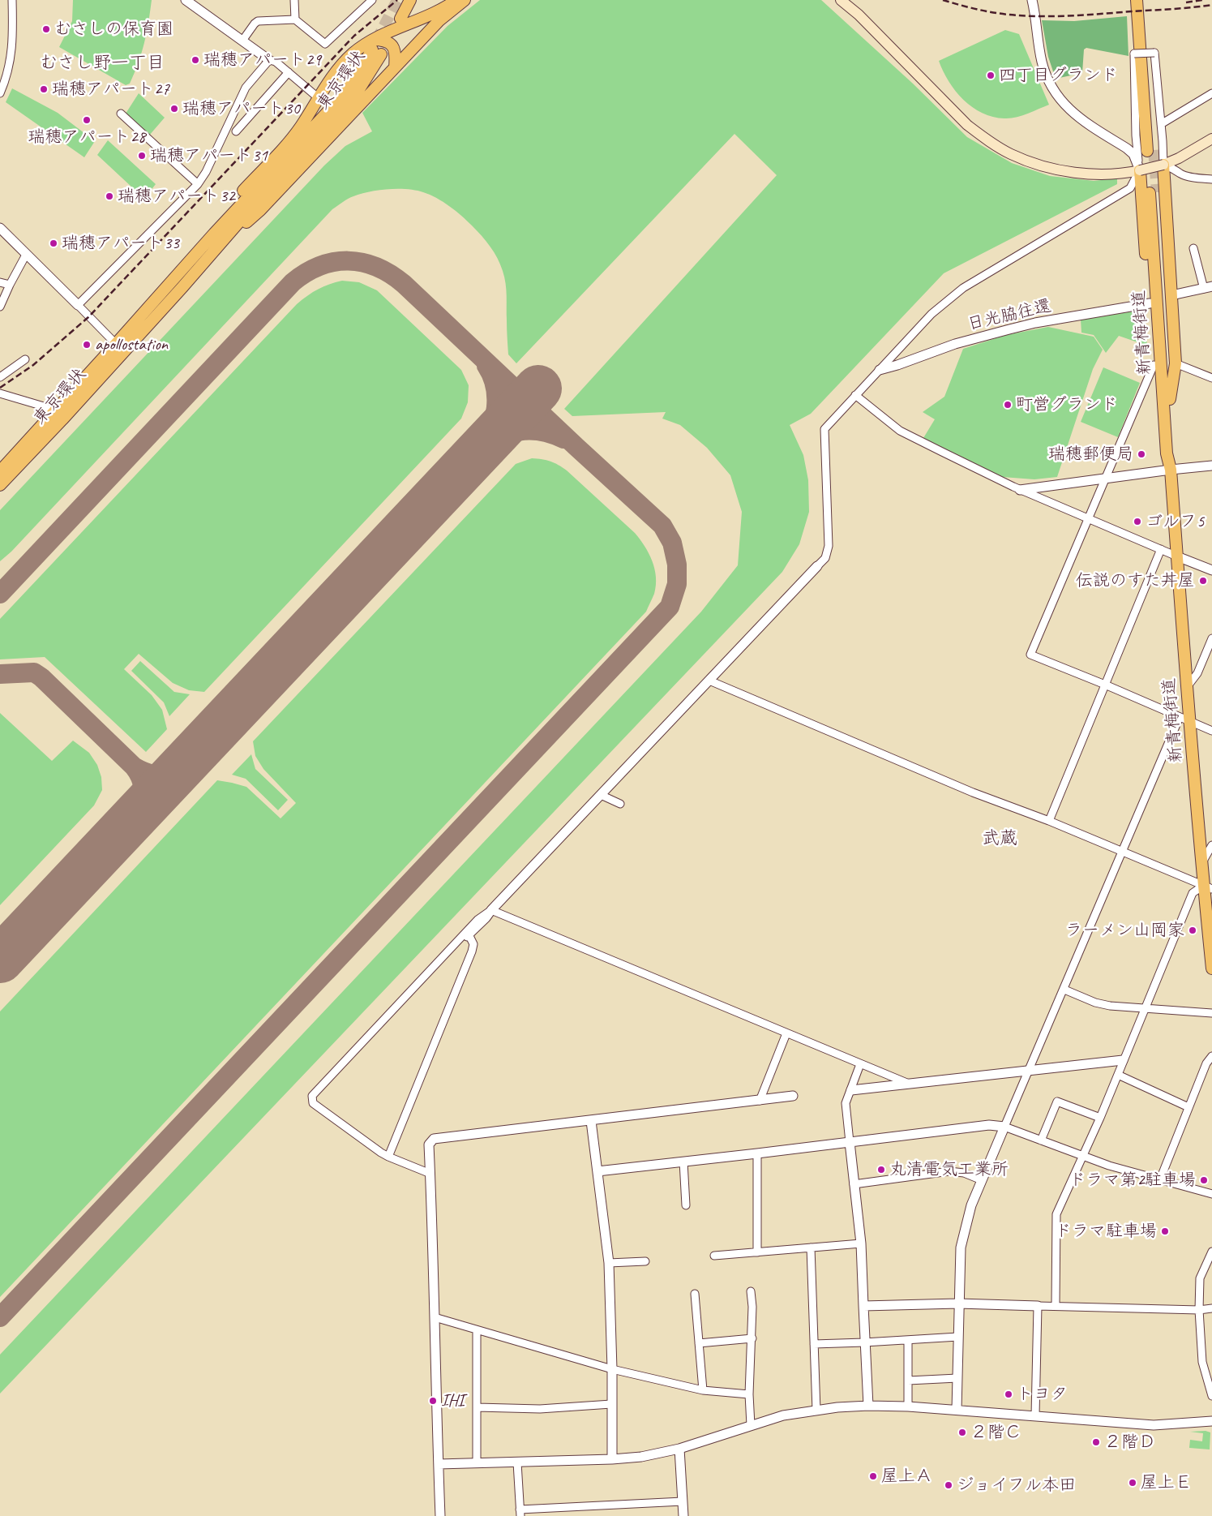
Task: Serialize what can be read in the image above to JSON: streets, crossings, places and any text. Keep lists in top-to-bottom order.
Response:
{
  "streets": {
    "main road": ["東京環状", "新青梅街道"],
    "street": ["日光脇往還"]
  },
  "districts": ["むさし野一丁目", "武蔵"],
  "places": [
    "むさしの保育園",
    "瑞穂アパート29",
    "四丁目グランド",
    "瑞穂アパート27",
    "瑞穂アパート30",
    "瑞穂アパート28",
    "瑞穂アパート31",
    "瑞穂アパート32",
    "瑞穂アパート33",
    "apollostation",
    "町営グランド",
    "瑞穂郵便局",
    "ゴルフ5",
    "伝説のすた丼屋",
    "ラーメン山岡家",
    "丸清電気工業所",
    "ドラマ第2駐車場",
    "ドラマ駐車場",
    "トヨタ",
    "IHI",
    "２階Ｃ",
    "２階Ｄ",
    "屋上Ａ",
    "屋上Ｅ",
    "ジョイフル本田"
  ]
}
